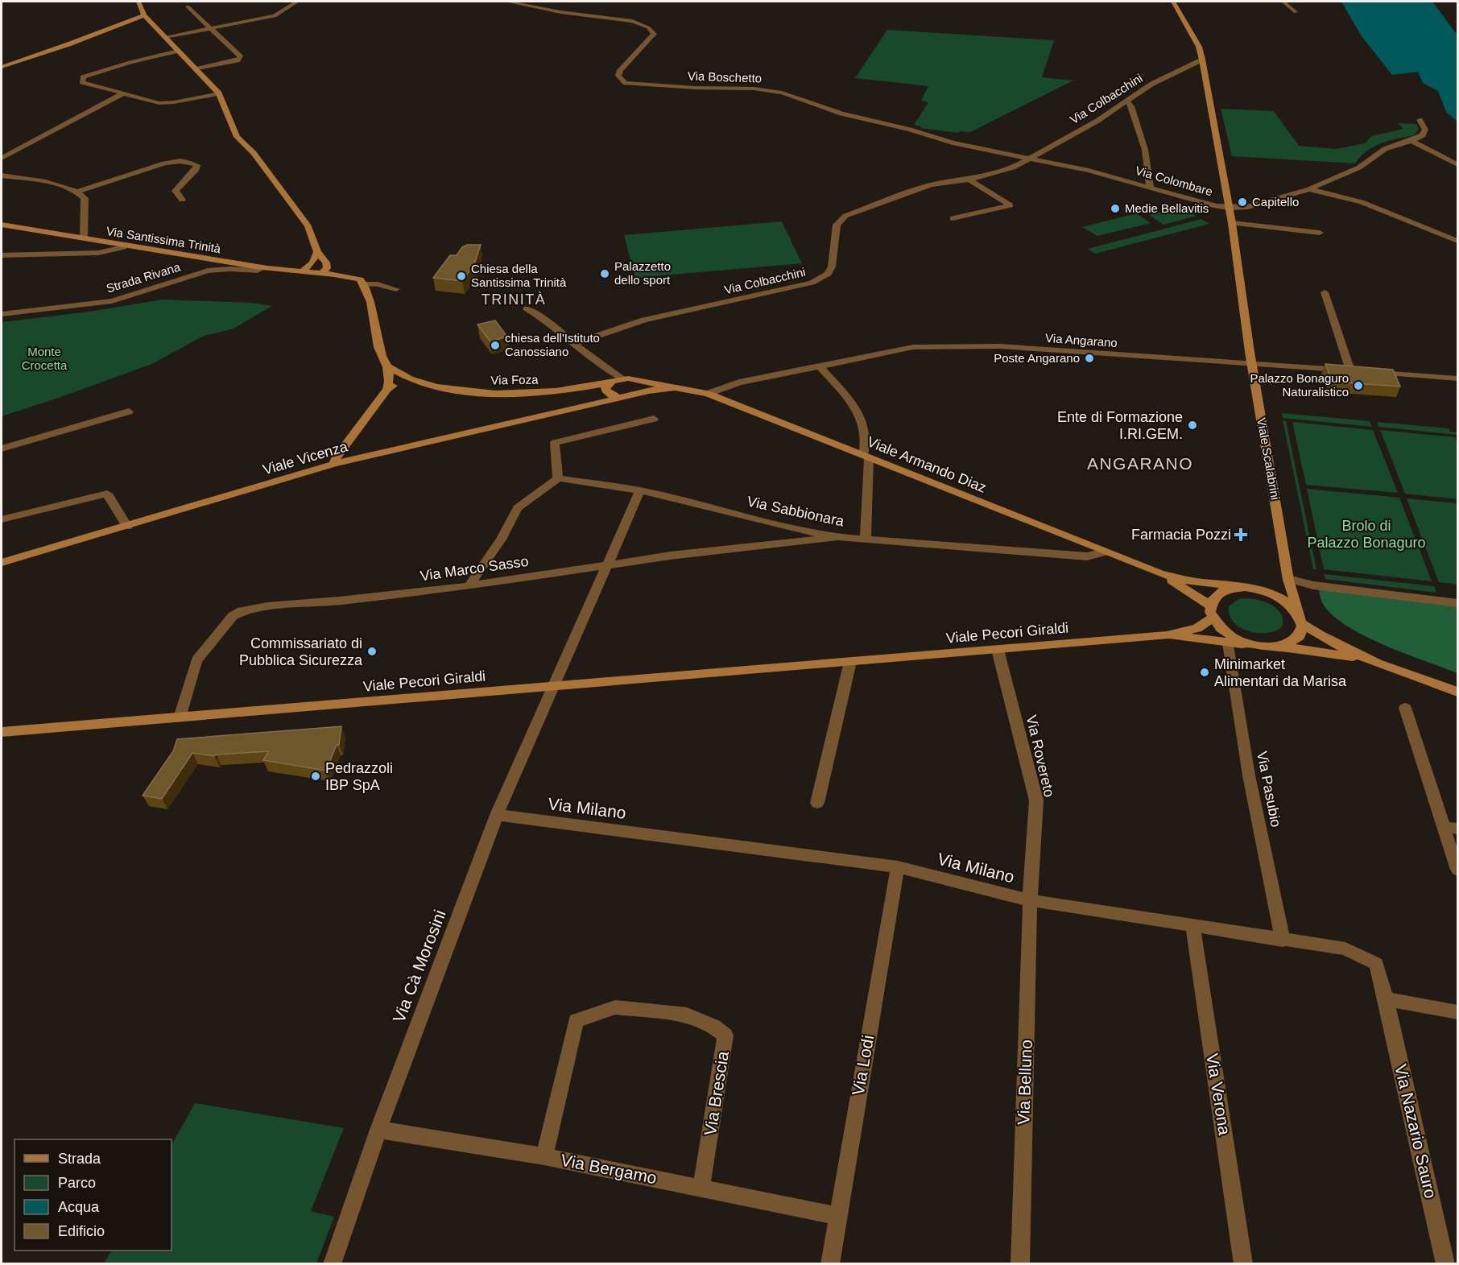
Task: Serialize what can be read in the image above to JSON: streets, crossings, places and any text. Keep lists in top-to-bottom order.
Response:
{
  "streets": {
    "street": [
      "Via Boschetto",
      "Via Colbacchini",
      "Via Colombare",
      "Via Santissima Trinità",
      "Strada Rivana",
      "Via Angarano",
      "Via Foza",
      "Viale Vicenza",
      "Viale Scalabrini",
      "Viale Armando Diaz",
      "Via Sabbionara",
      "Via Marco Sasso",
      "Viale Pecori Giraldi",
      "Via Rovereto",
      "Via Pasubio",
      "Via Milano",
      "Via Cà Morosini",
      "Via Lodi",
      "Via Belluno",
      "Via Brescia",
      "Via Verona",
      "Via Nazario Sauro",
      "Via Bergamo"
    ]
  },
  "crossings": [
    ["Via Boschetto", "Via Colbacchini"],
    ["Via Boschetto", "Via Colombare"],
    ["Via Colbacchini", "Via Colombare"],
    ["Via Colbacchini", "Viale Scalabrini"],
    ["Via Colombare", "Viale Scalabrini"],
    ["Via Santissima Trinità", "Strada Rivana"],
    ["Via Angarano", "Viale Scalabrini"],
    ["Via Angarano", "Viale Armando Diaz"],
    ["Via Angarano", "Via Sabbionara"],
    ["Via Foza", "Viale Armando Diaz"],
    ["Viale Vicenza", "Viale Armando Diaz"],
    ["Viale Scalabrini", "Viale Armando Diaz"],
    ["Viale Scalabrini", "Viale Pecori Giraldi"],
    ["Viale Armando Diaz", "Via Sabbionara"],
    ["Viale Armando Diaz", "Viale Pecori Giraldi"],
    ["Via Sabbionara", "Via Marco Sasso"],
    ["Via Marco Sasso", "Viale Pecori Giraldi"],
    ["Viale Pecori Giraldi", "Via Rovereto"],
    ["Viale Pecori Giraldi", "Via Pasubio"],
    ["Viale Pecori Giraldi", "Via Cà Morosini"],
    ["Via Rovereto", "Via Milano"],
    ["Via Rovereto", "Via Belluno"],
    ["Via Pasubio", "Via Milano"],
    ["Via Milano", "Via Cà Morosini"],
    ["Via Milano", "Via Lodi"],
    ["Via Milano", "Via Belluno"],
    ["Via Milano", "Via Verona"],
    ["Via Milano", "Via Nazario Sauro"],
    ["Via Cà Morosini", "Via Bergamo"],
    ["Via Lodi", "Via Bergamo"],
    ["Via Brescia", "Via Bergamo"]
  ],
  "districts": ["TRINITÀ", "ANGARANO"],
  "parks": ["Monte Crocetta", "Brolo di Palazzo Bonaguro"],
  "places": {
    "other": [
      "Capitello",
      "Medie Bellavitis",
      "Palazzetto dello sport",
      "Chiesa della Santissima Trinità",
      "chiesa dell'Istituto Canossiano",
      "Poste Angarano",
      "Palazzo Bonaguro Naturalistico",
      "Ente di Formazione I.RI.GEM.",
      "Commissariato di Pubblica Sicurezza",
      "Minimarket Alimentari da Marisa",
      "Pedrazzoli IBP SpA"
    ],
    "health": ["Farmacia Pozzi"]
  },
  "legend": [
    "Strada",
    "Parco",
    "Acqua",
    "Edificio"
  ]
}
